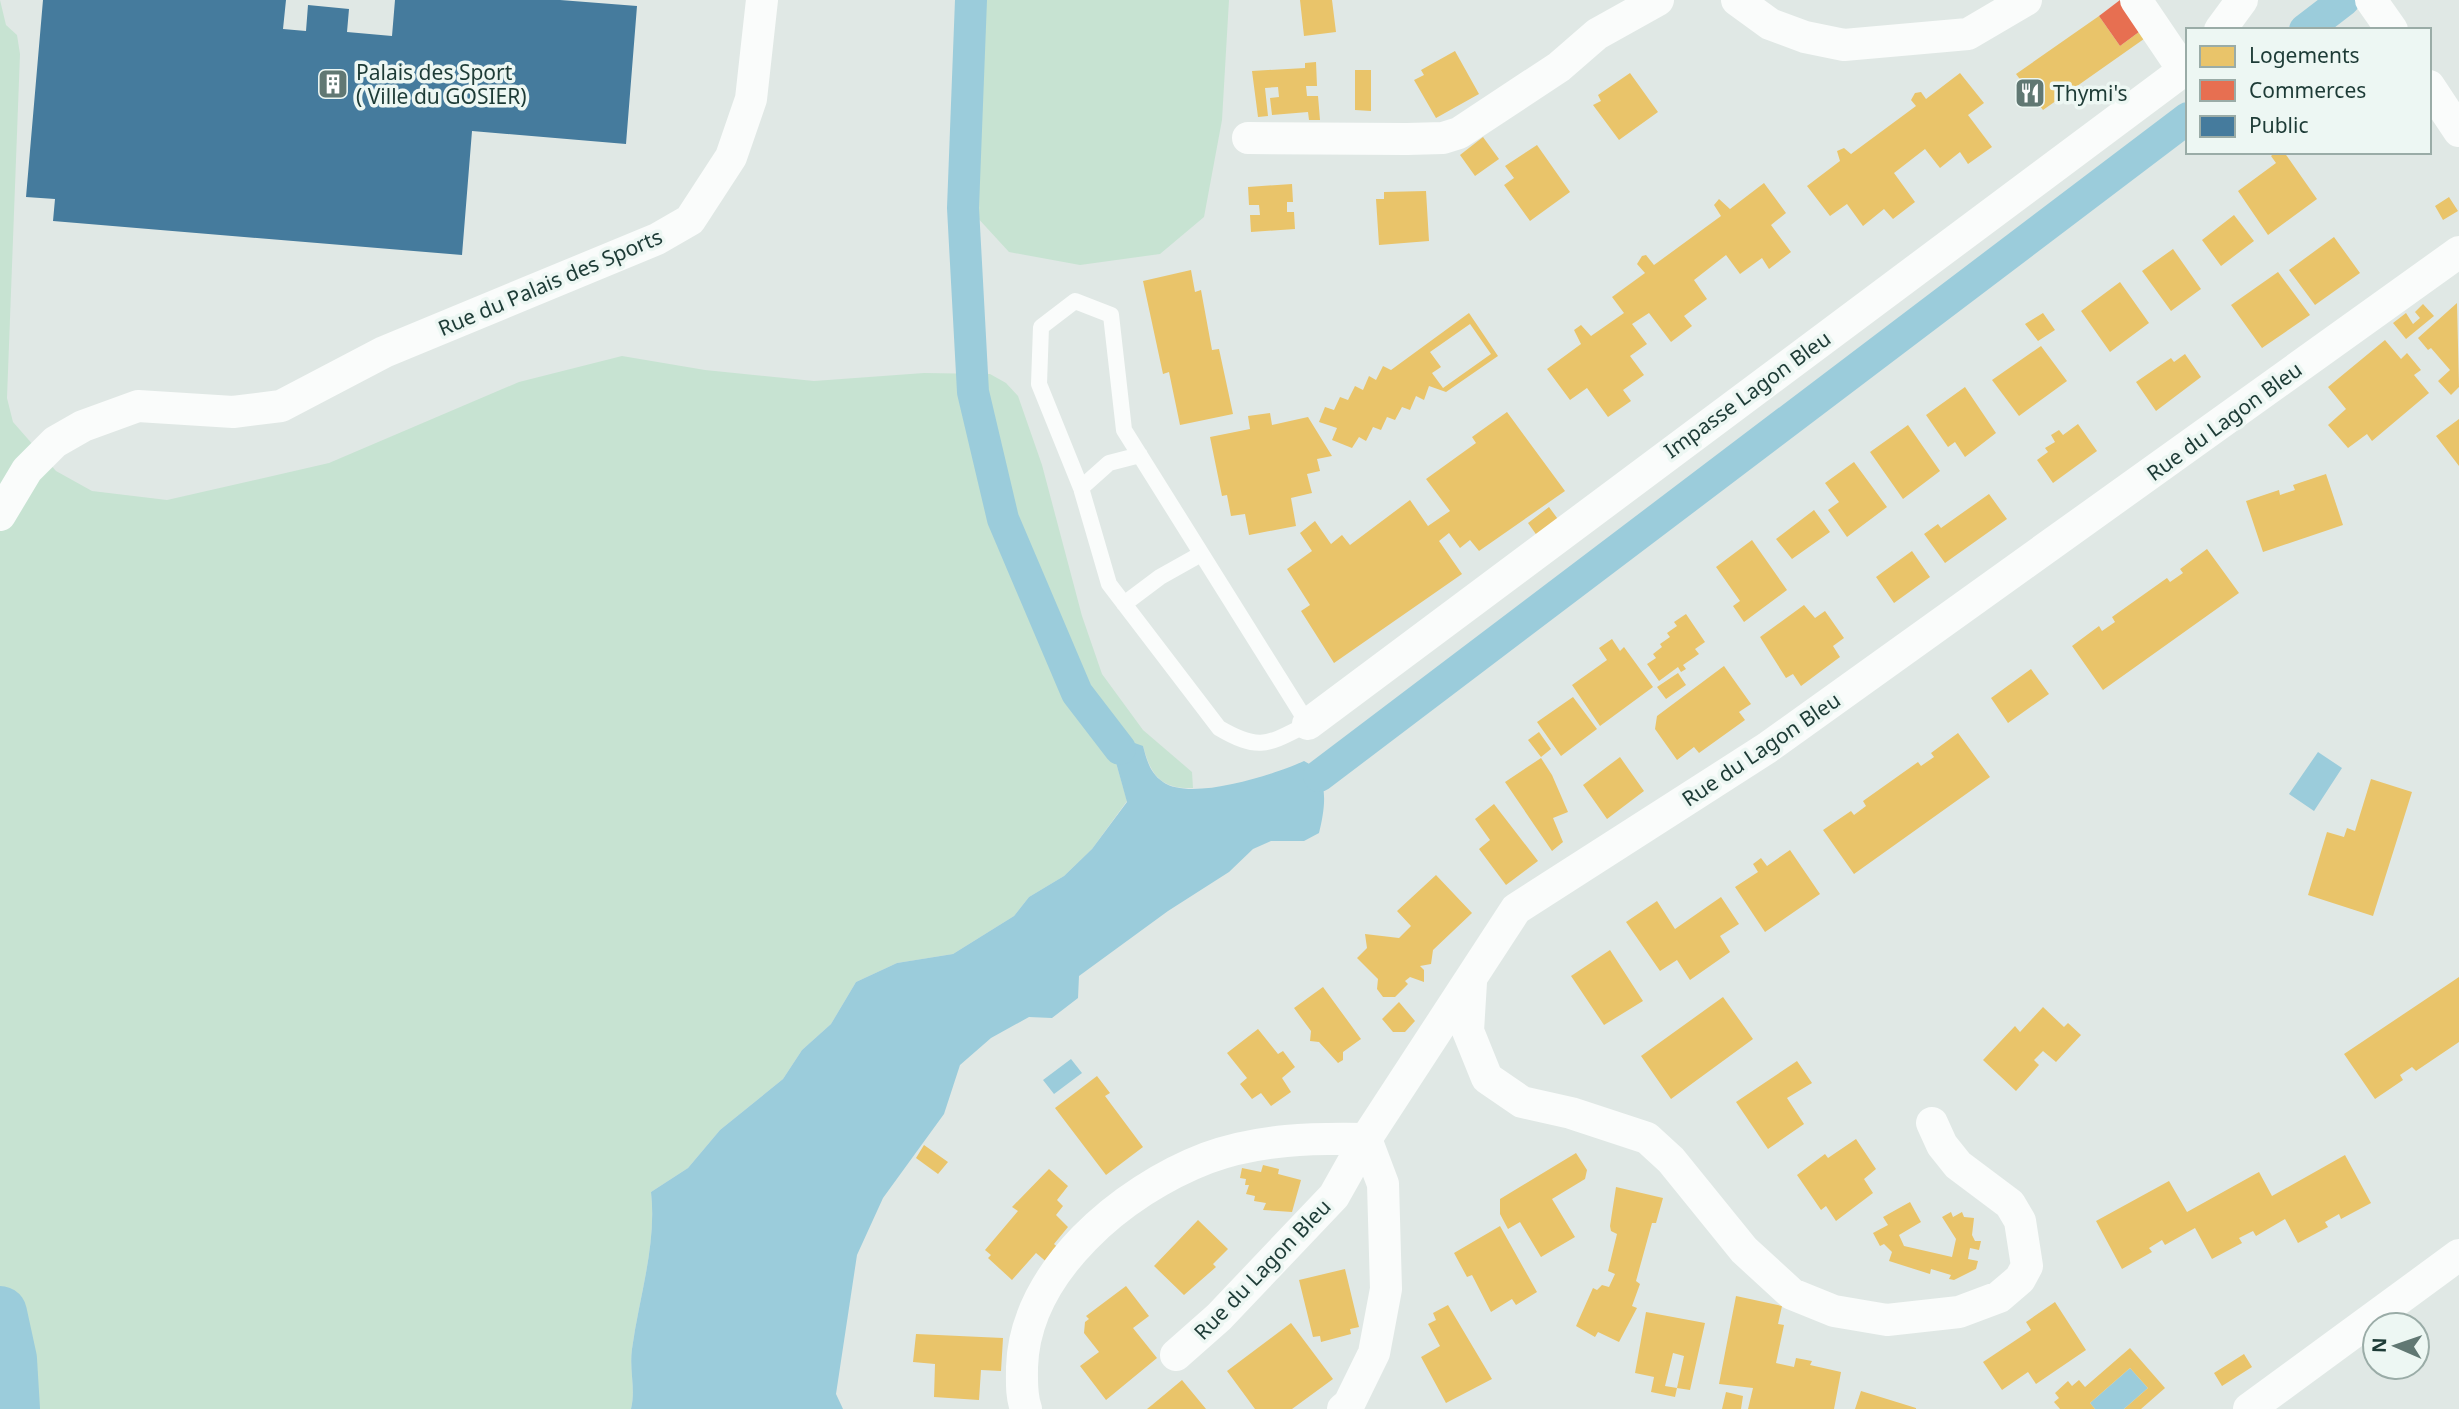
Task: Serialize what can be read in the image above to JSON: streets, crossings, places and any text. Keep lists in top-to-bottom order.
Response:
{
  "streets": {
    "street": ["Rue du Palais des Sports", "Impasse Lagon Bleu", "Rue du Lagon Bleu"]
  },
  "places": {
    "building": ["Palais des Sport ( Ville du GOSIER)"],
    "restaurant": ["Thymi's"]
  },
  "legend": ["Logements", "Commerces", "Public"],
  "north": "left"
}
